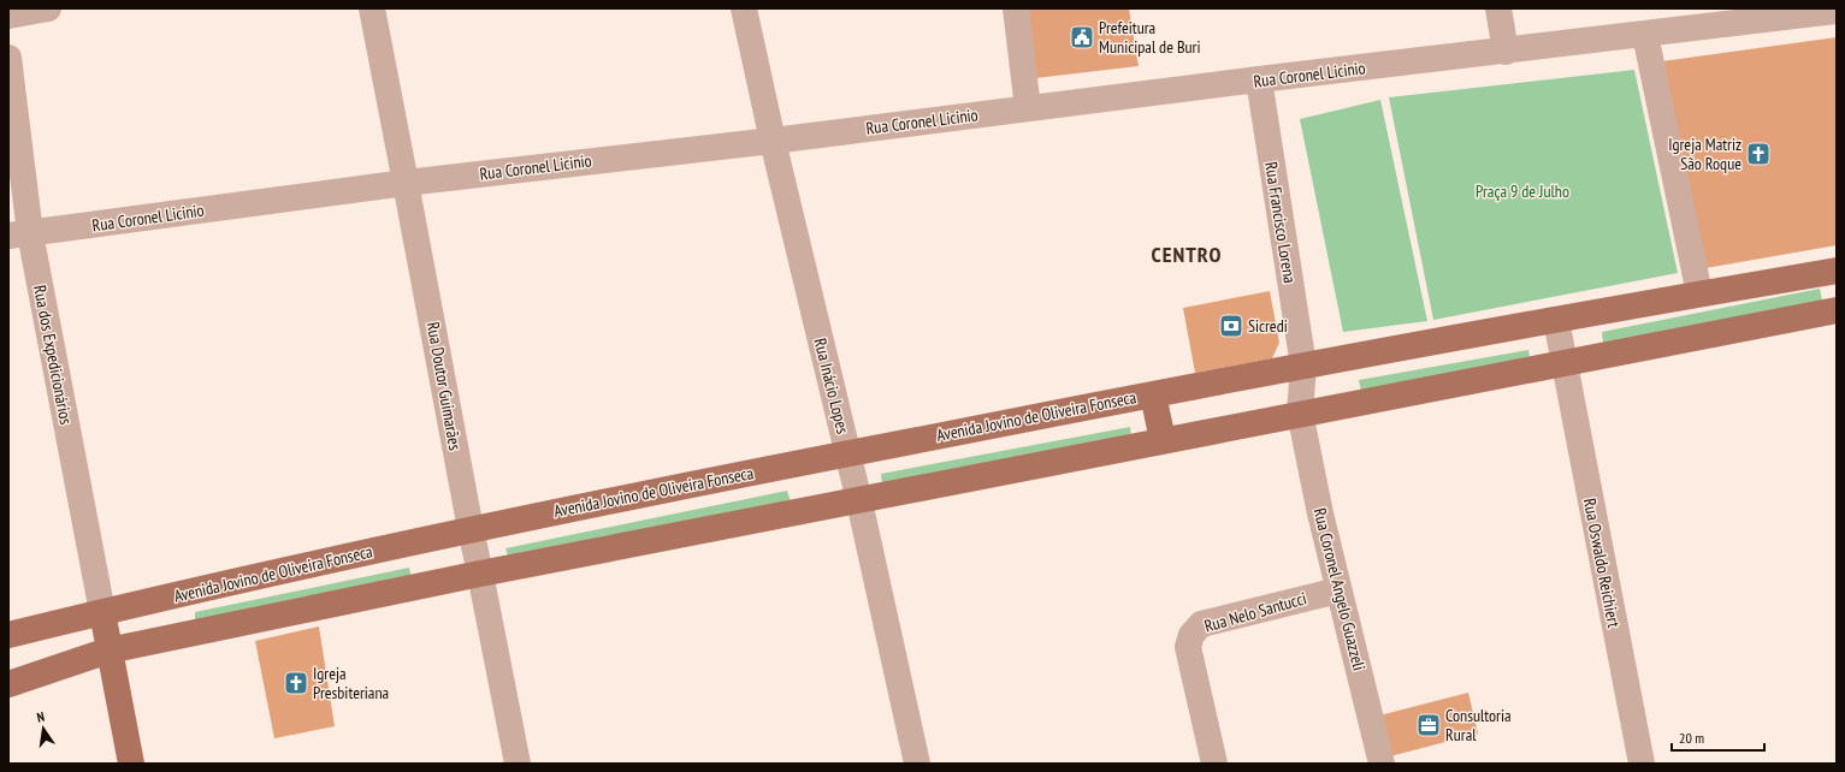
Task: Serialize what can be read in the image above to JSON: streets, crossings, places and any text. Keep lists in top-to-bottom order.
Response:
{
  "streets": {
    "main road": ["Rua dos Expedicionários", "Avenida Jovino de Oliveira Fonseca"],
    "street": [
      "Rua Coronel Licinio",
      "Rua Francisco Lorena",
      "Rua Doutor Guimarães",
      "Rua Inácio Lopes",
      "Rua Oswaldo Reichiert",
      "Rua Coronel Angelo Guazzeli",
      "Rua Nelo Santucci"
    ]
  },
  "crossings": [
    ["Rua Coronel Licinio", "Rua Francisco Lorena"],
    ["Rua Coronel Licinio", "Rua dos Expedicionários"],
    ["Rua Coronel Licinio", "Rua Doutor Guimarães"],
    ["Rua Coronel Licinio", "Rua Inácio Lopes"],
    ["Rua Francisco Lorena", "Avenida Jovino de Oliveira Fonseca"],
    ["Rua Francisco Lorena", "Rua Coronel Angelo Guazzeli"],
    ["Rua dos Expedicionários", "Avenida Jovino de Oliveira Fonseca"],
    ["Rua Doutor Guimarães", "Avenida Jovino de Oliveira Fonseca"],
    ["Rua Inácio Lopes", "Avenida Jovino de Oliveira Fonseca"],
    ["Rua Coronel Angelo Guazzeli", "Rua Nelo Santucci"]
  ],
  "districts": ["CENTRO"],
  "parks": ["Praça 9 de Julho"],
  "places": {
    "public building": ["Prefeitura Municipal de Buri"],
    "church": ["Igreja Matriz São Roque", "Igreja Presbiteriana"],
    "bank": ["Sicredi"],
    "office": ["Consultoria Rural"]
  },
  "scale_bar": "20 m",
  "north": "top"
}
